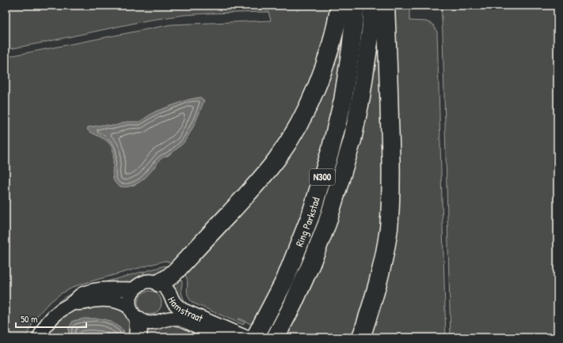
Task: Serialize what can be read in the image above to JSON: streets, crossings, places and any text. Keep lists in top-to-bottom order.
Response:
{
  "streets": {
    "highway": ["N300", "Ring Parkstad"],
    "main road": ["Hamstraat"]
  },
  "crossings": [
    ["Ring Parkstad", "Hamstraat"]
  ],
  "scale_bar": "50 m"
}
